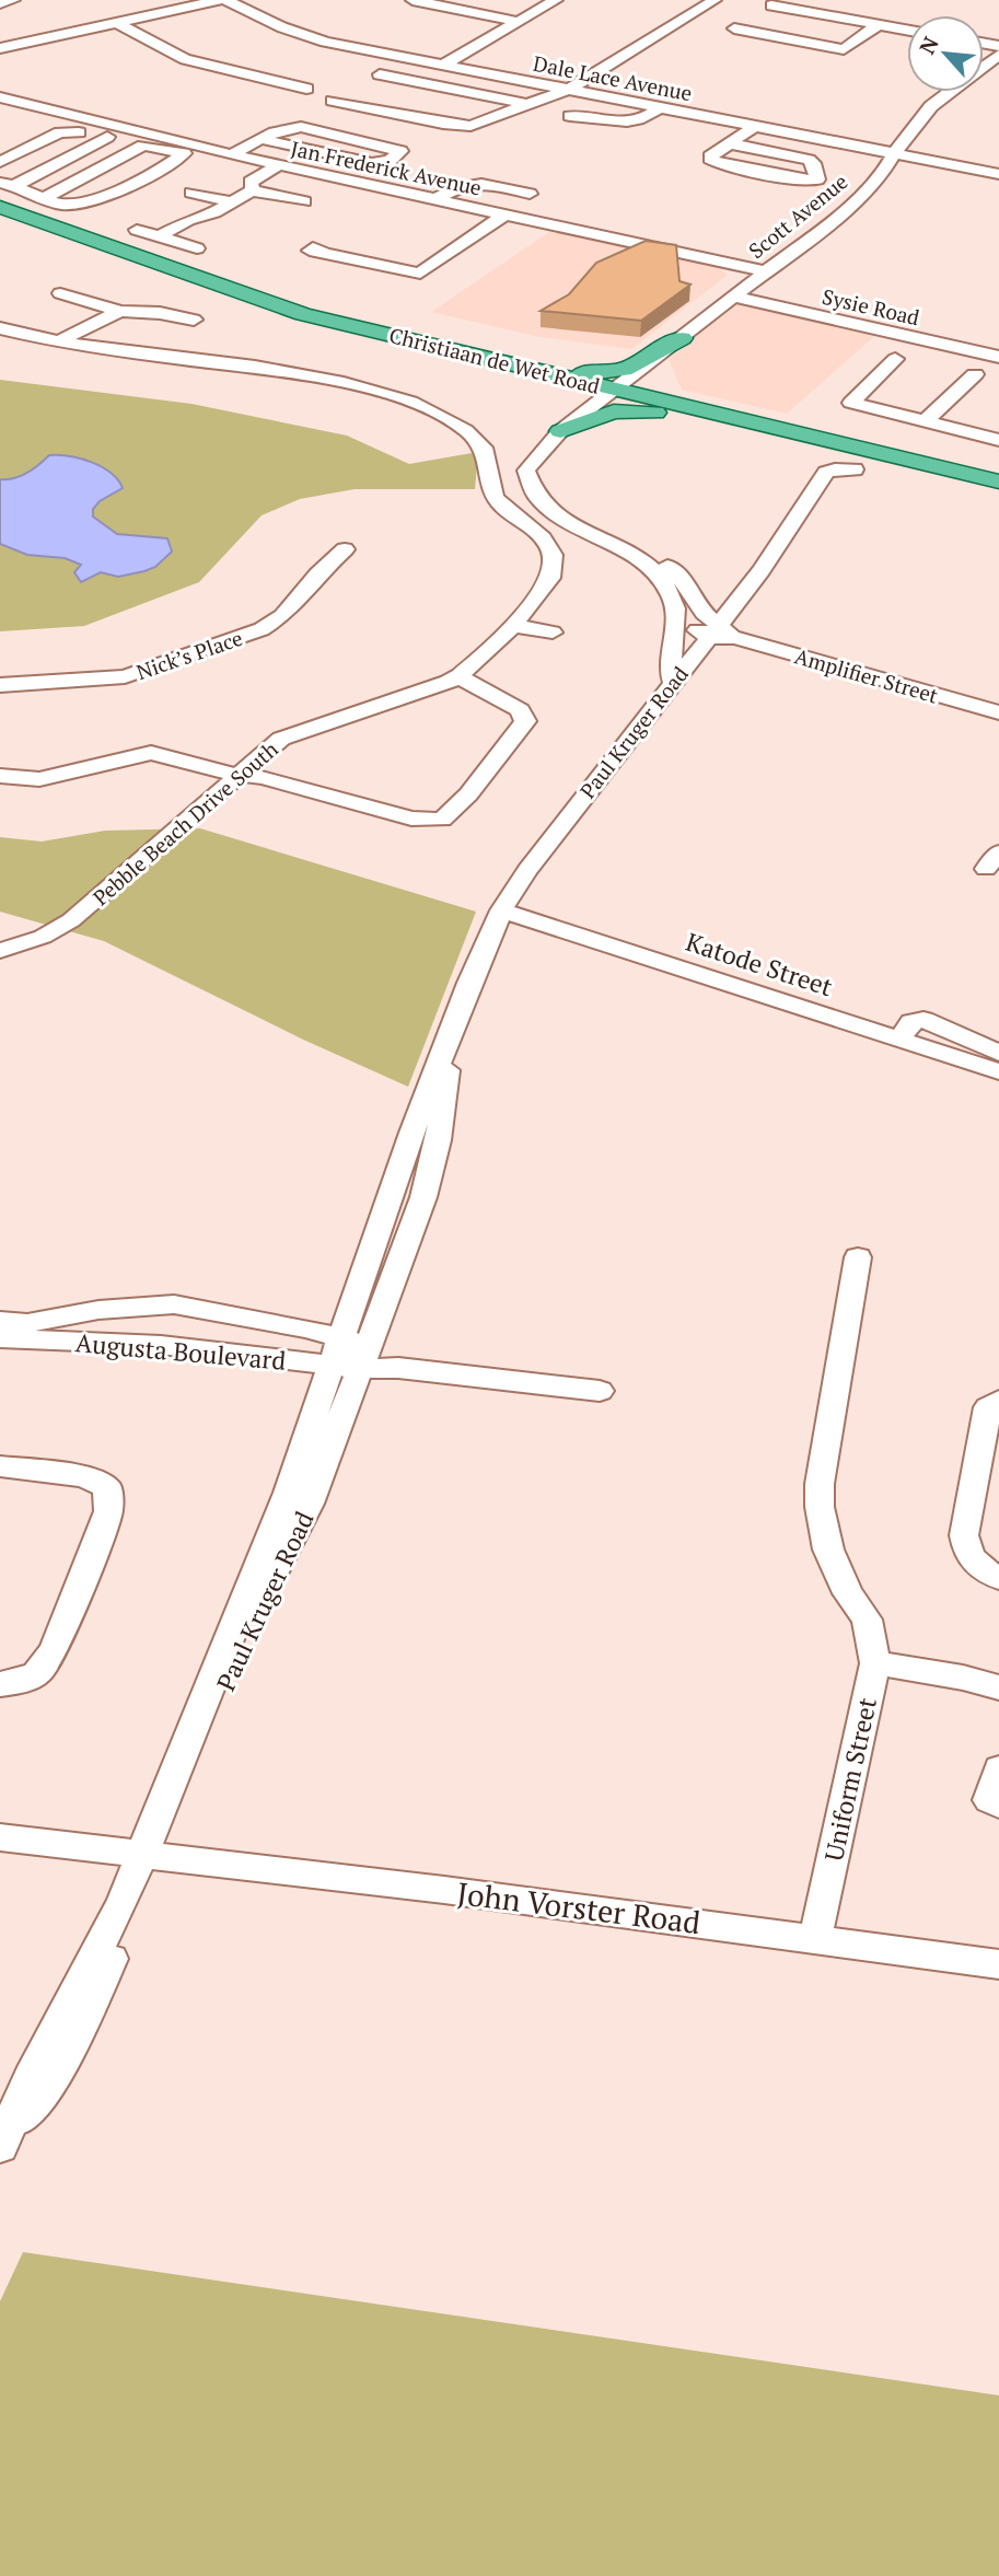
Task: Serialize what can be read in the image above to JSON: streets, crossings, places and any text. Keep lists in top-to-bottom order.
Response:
{
  "streets": {
    "main road": ["Christiaan de Wet Road"],
    "street": [
      "Dale Lace Avenue",
      "Jan Frederick Avenue",
      "Scott Avenue",
      "Sysie Road",
      "Nick’s Place",
      "Amplifier Street",
      "Paul Kruger Road",
      "Pebble Beach Drive South",
      "Katode Street",
      "Augusta Boulevard",
      "Uniform Street",
      "John Vorster Road"
    ]
  },
  "crossings": [
    ["Dale Lace Avenue", "Scott Avenue"],
    ["Jan Frederick Avenue", "Scott Avenue"],
    ["Scott Avenue", "Sysie Road"],
    ["Scott Avenue", "Christiaan de Wet Road"],
    ["Amplifier Street", "Paul Kruger Road"],
    ["Paul Kruger Road", "Katode Street"],
    ["Paul Kruger Road", "Augusta Boulevard"],
    ["Paul Kruger Road", "John Vorster Road"],
    ["Uniform Street", "John Vorster Road"]
  ],
  "north": "top left"
}
